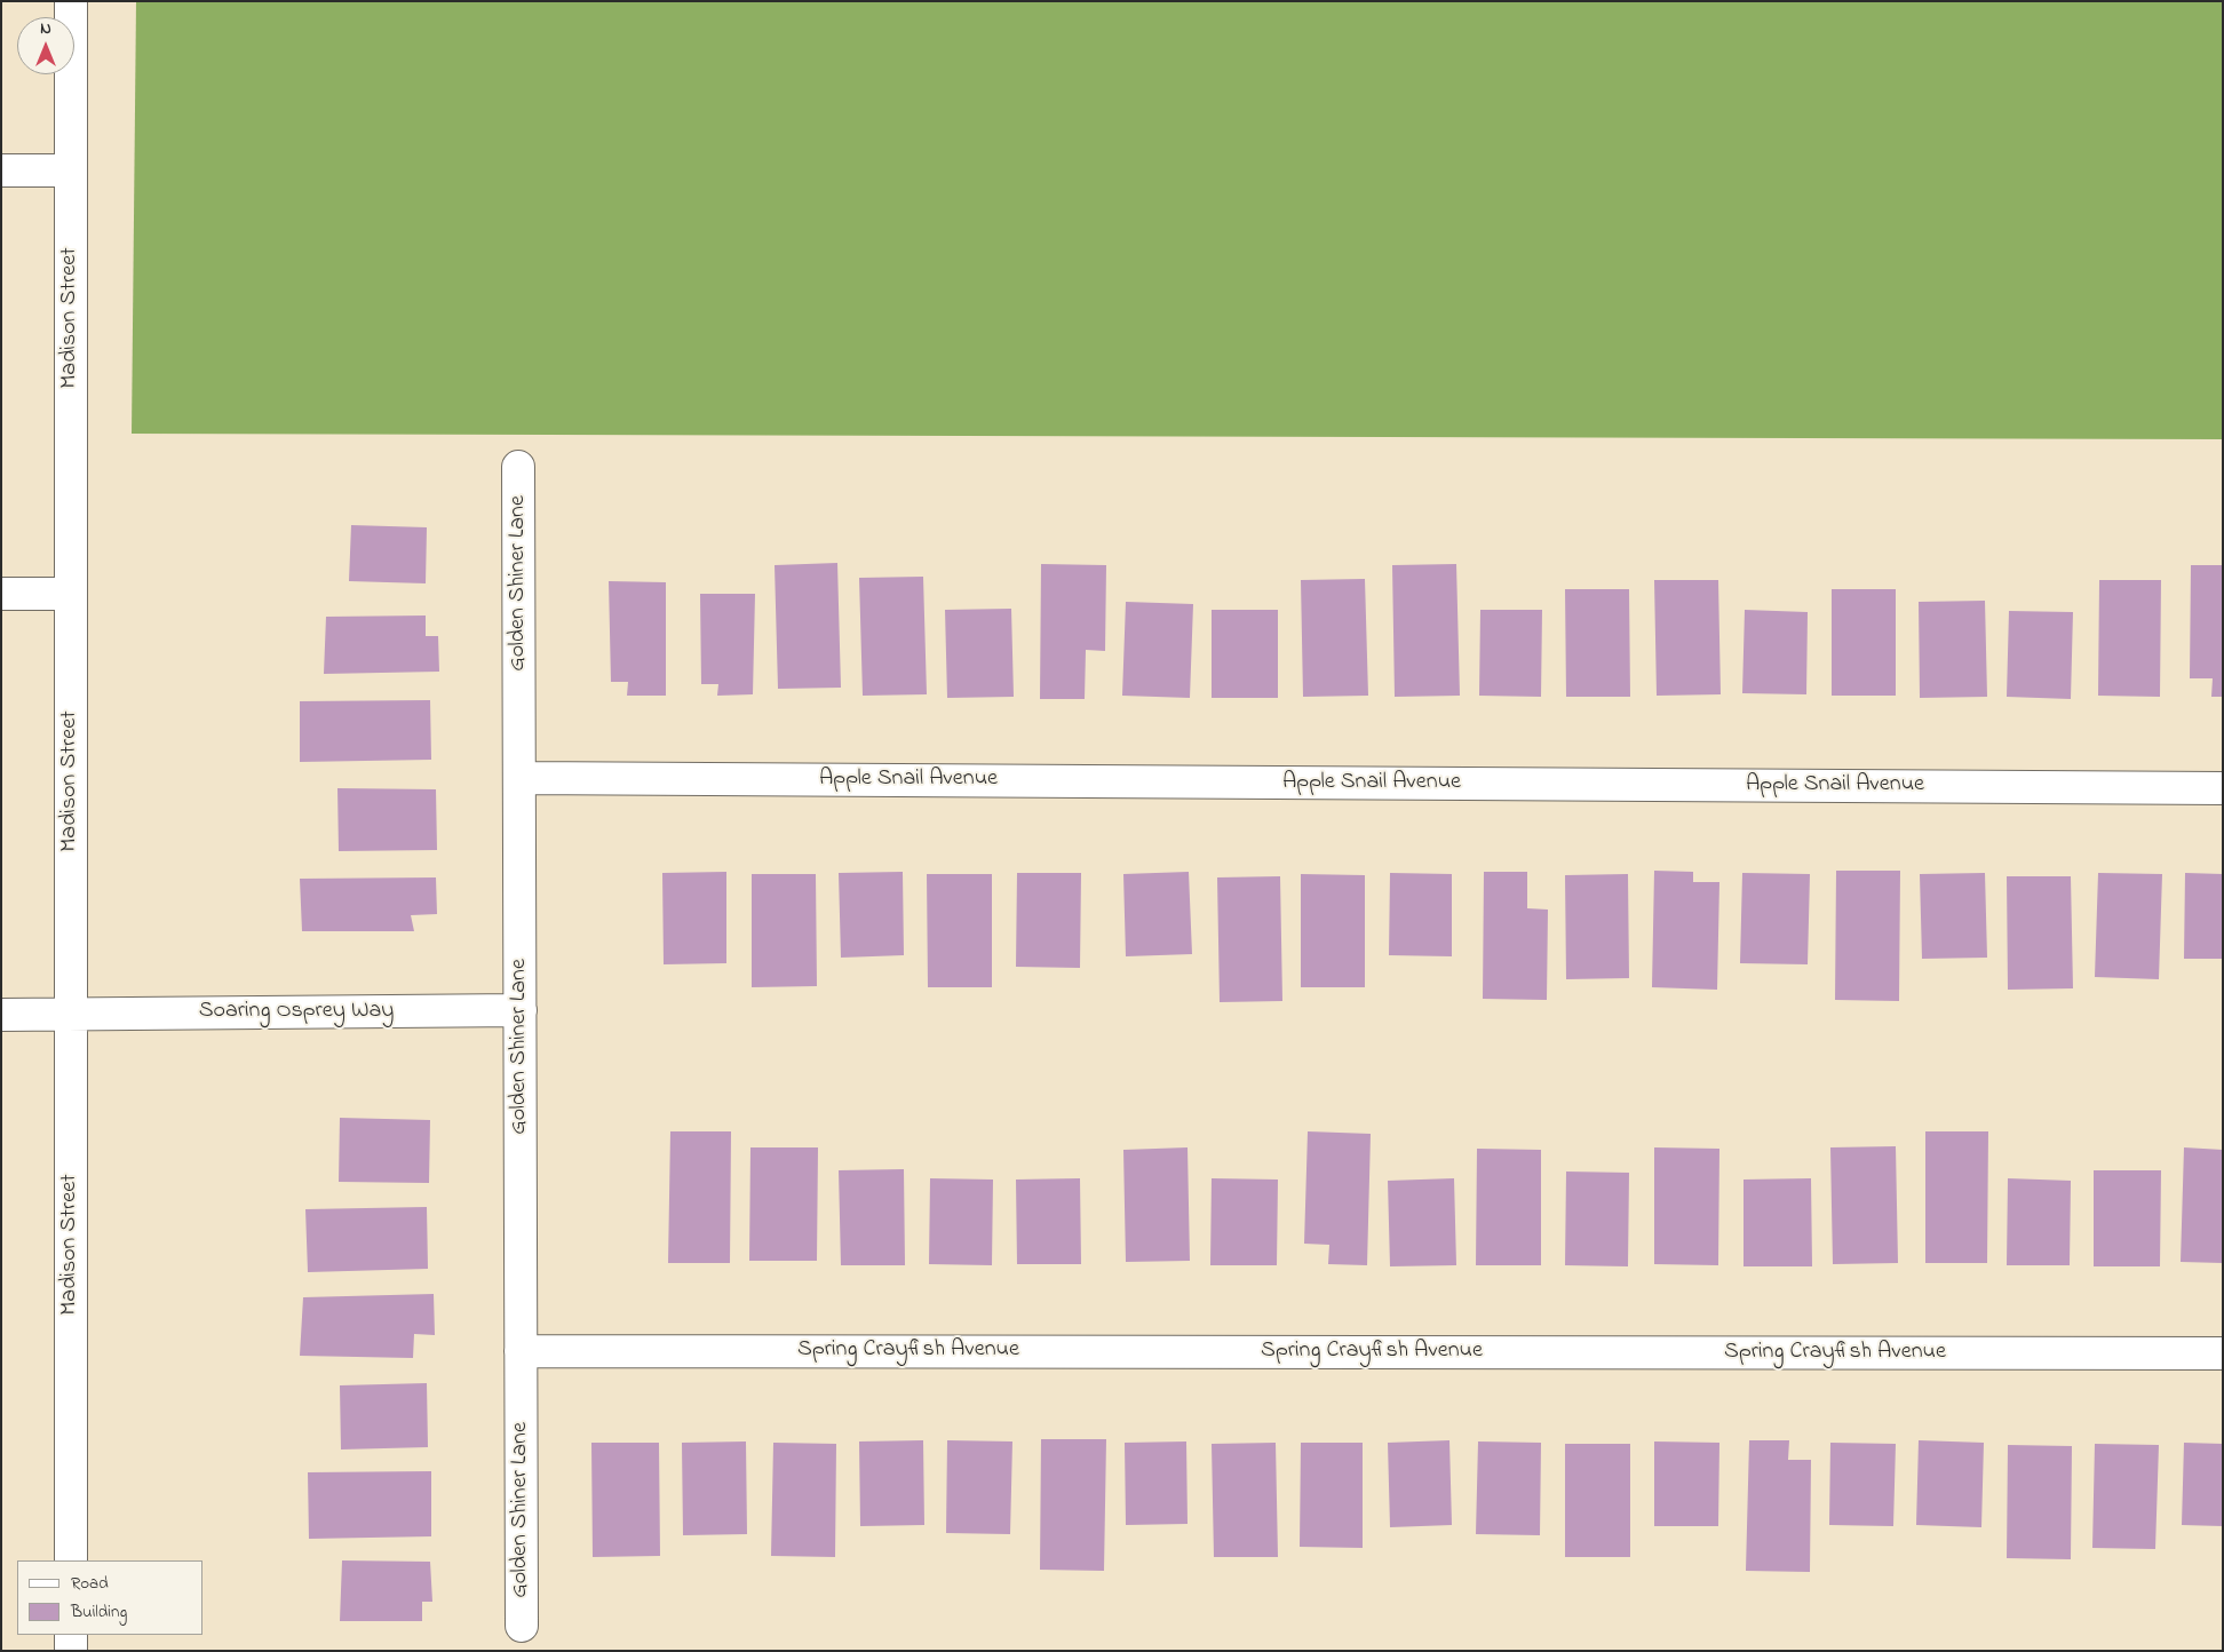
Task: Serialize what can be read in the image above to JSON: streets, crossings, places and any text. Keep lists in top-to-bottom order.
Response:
{
  "streets": {
    "street": [
      "Madison Street",
      "Golden Shiner Lane",
      "Apple Snail Avenue",
      "Soaring Osprey Way",
      "Spring Crayfish Avenue"
    ]
  },
  "crossings": [
    ["Madison Street", "Soaring Osprey Way"],
    ["Golden Shiner Lane", "Apple Snail Avenue"],
    ["Golden Shiner Lane", "Soaring Osprey Way"],
    ["Golden Shiner Lane", "Spring Crayfish Avenue"]
  ],
  "legend": ["Road", "Building"],
  "north": "top"
}
